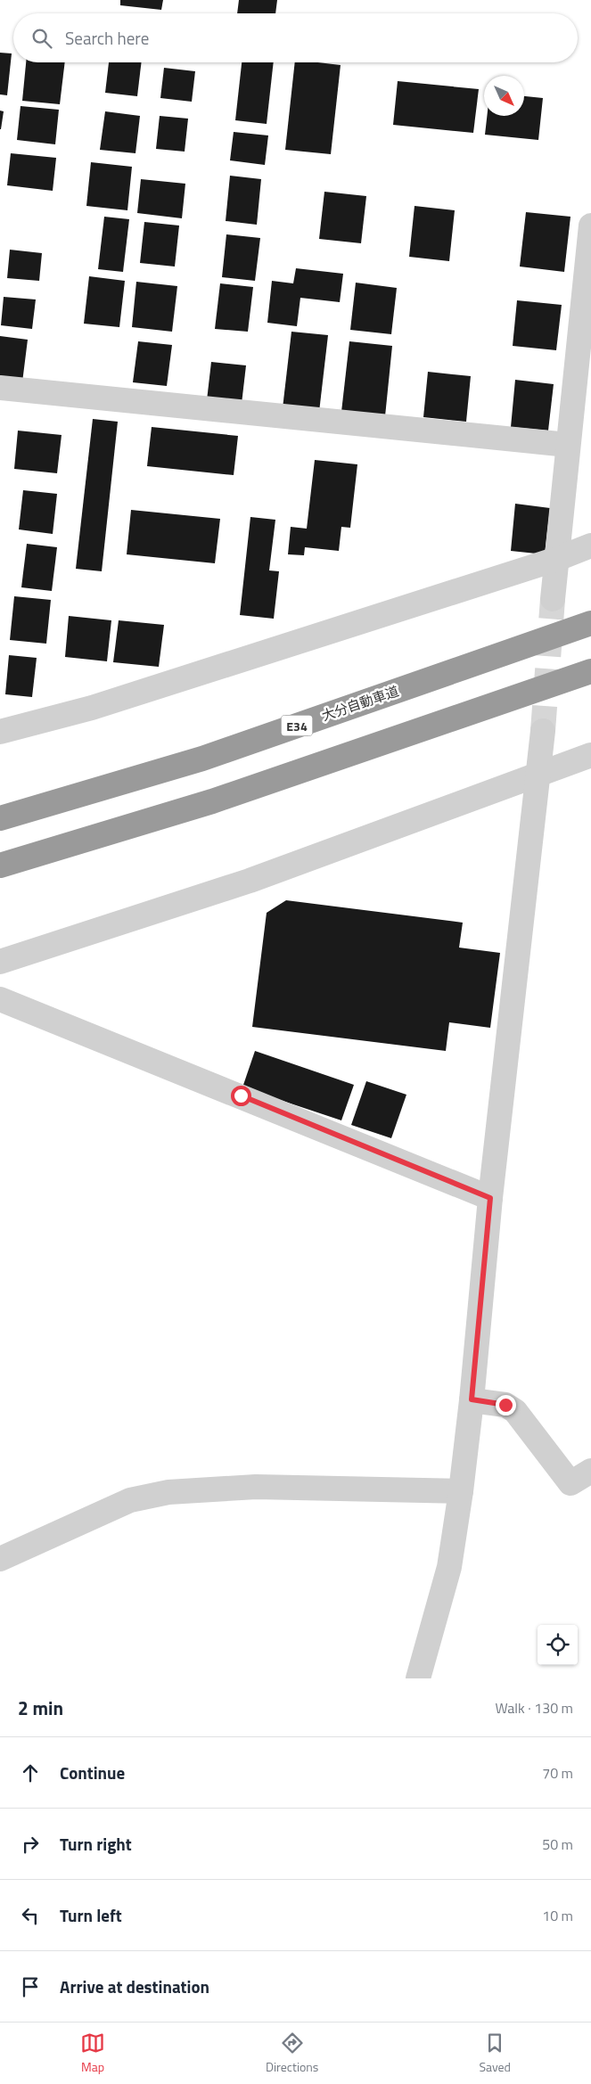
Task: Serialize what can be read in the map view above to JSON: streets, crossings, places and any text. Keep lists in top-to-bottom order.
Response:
{
  "streets": {
    "highway": ["大分自動車道", "E34"]
  },
  "north": "bottom right",
  "page": {
    "search": "Search here",
    "heading": ["2 min", "Walk · 130 m"],
    "list": [
      ["Continue", "70 m"],
      ["Turn right", "50 m"],
      ["Turn left", "10 m"],
      "Arrive at destination"
    ],
    "nav": ["Map", "Directions", "Saved"]
  }
}
